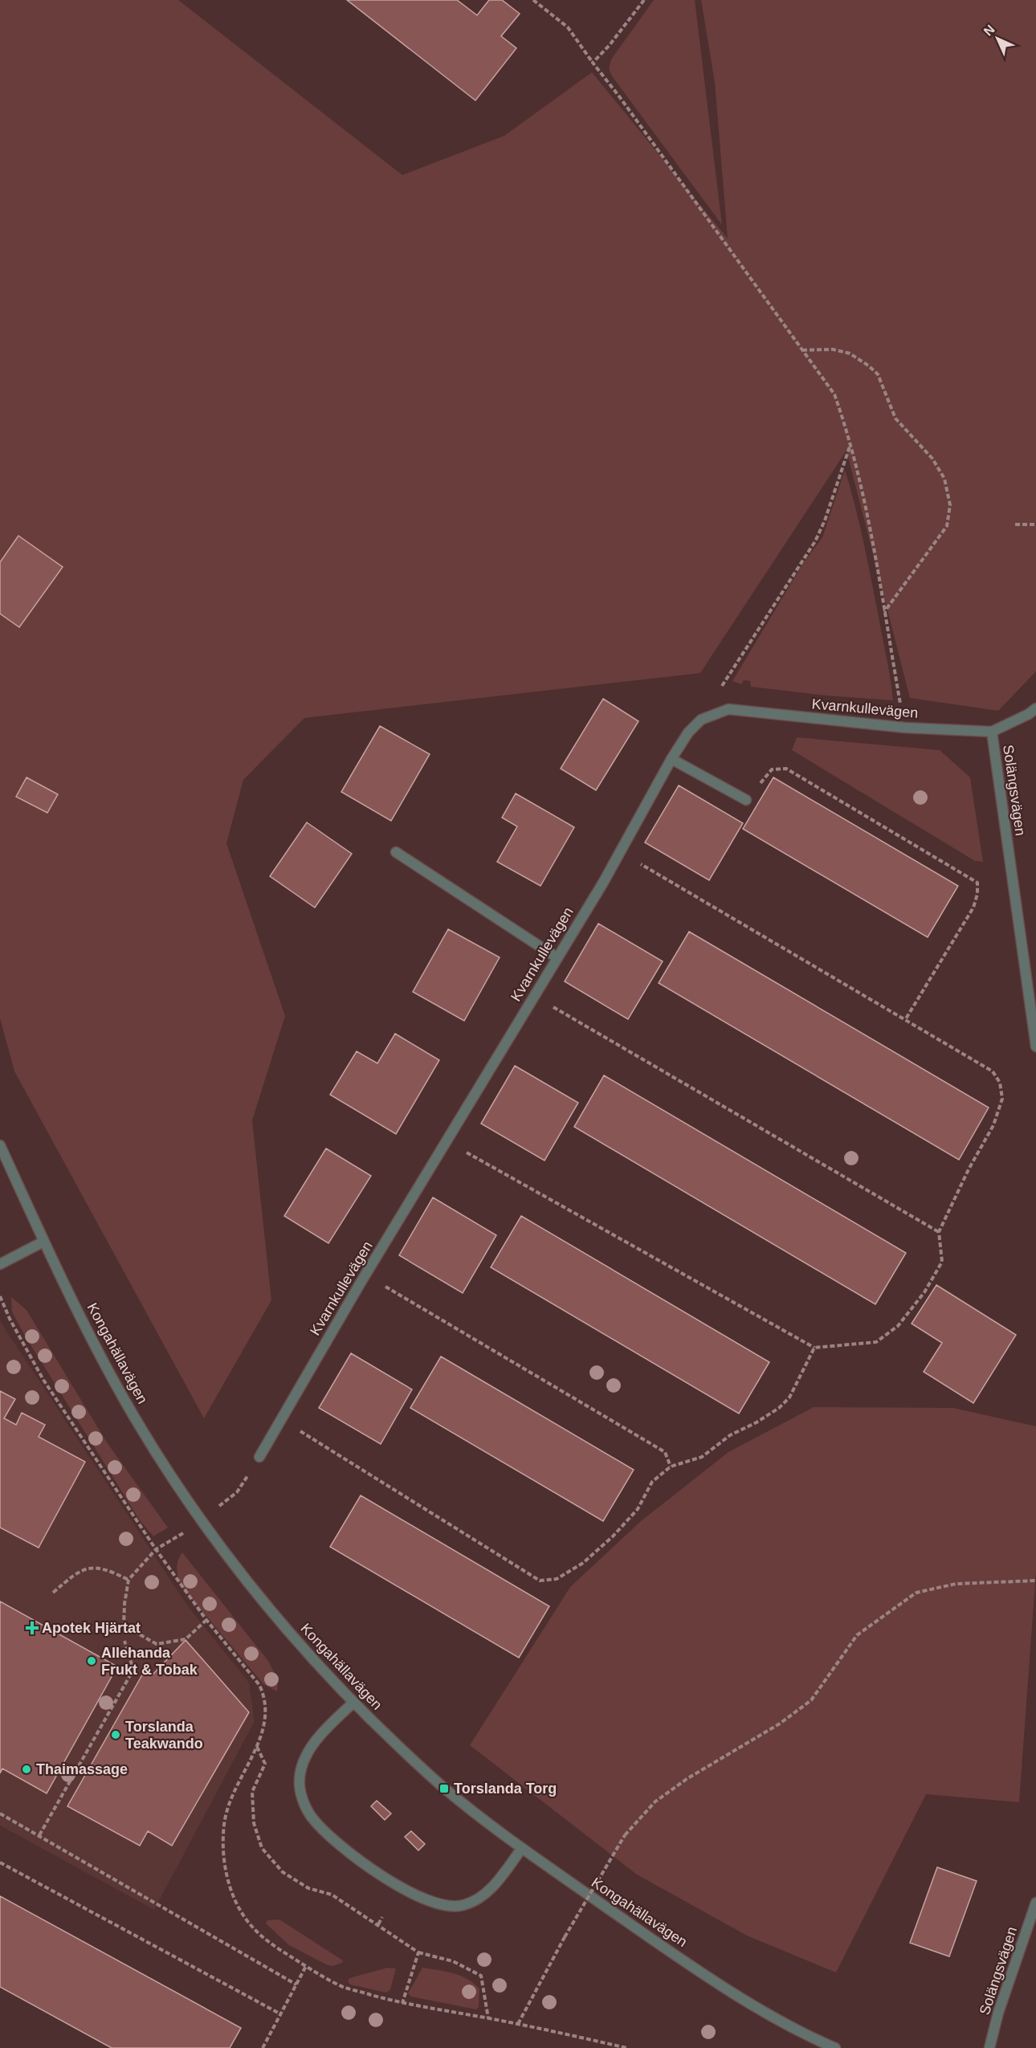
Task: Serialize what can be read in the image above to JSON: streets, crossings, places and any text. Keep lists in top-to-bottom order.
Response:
{
  "streets": {
    "street": ["Kvarnkullevägen", "Solängsvägen", "Kongahällavägen"]
  },
  "crossings": [
    ["Kvarnkullevägen", "Solängsvägen"]
  ],
  "places": {
    "health": ["Apotek Hjärtat"],
    "other": ["Allehanda Frukt & Tobak", "Torslanda Teakwando", "Thaimassage"],
    "transit": ["Torslanda Torg"]
  },
  "north": "top left"
}
